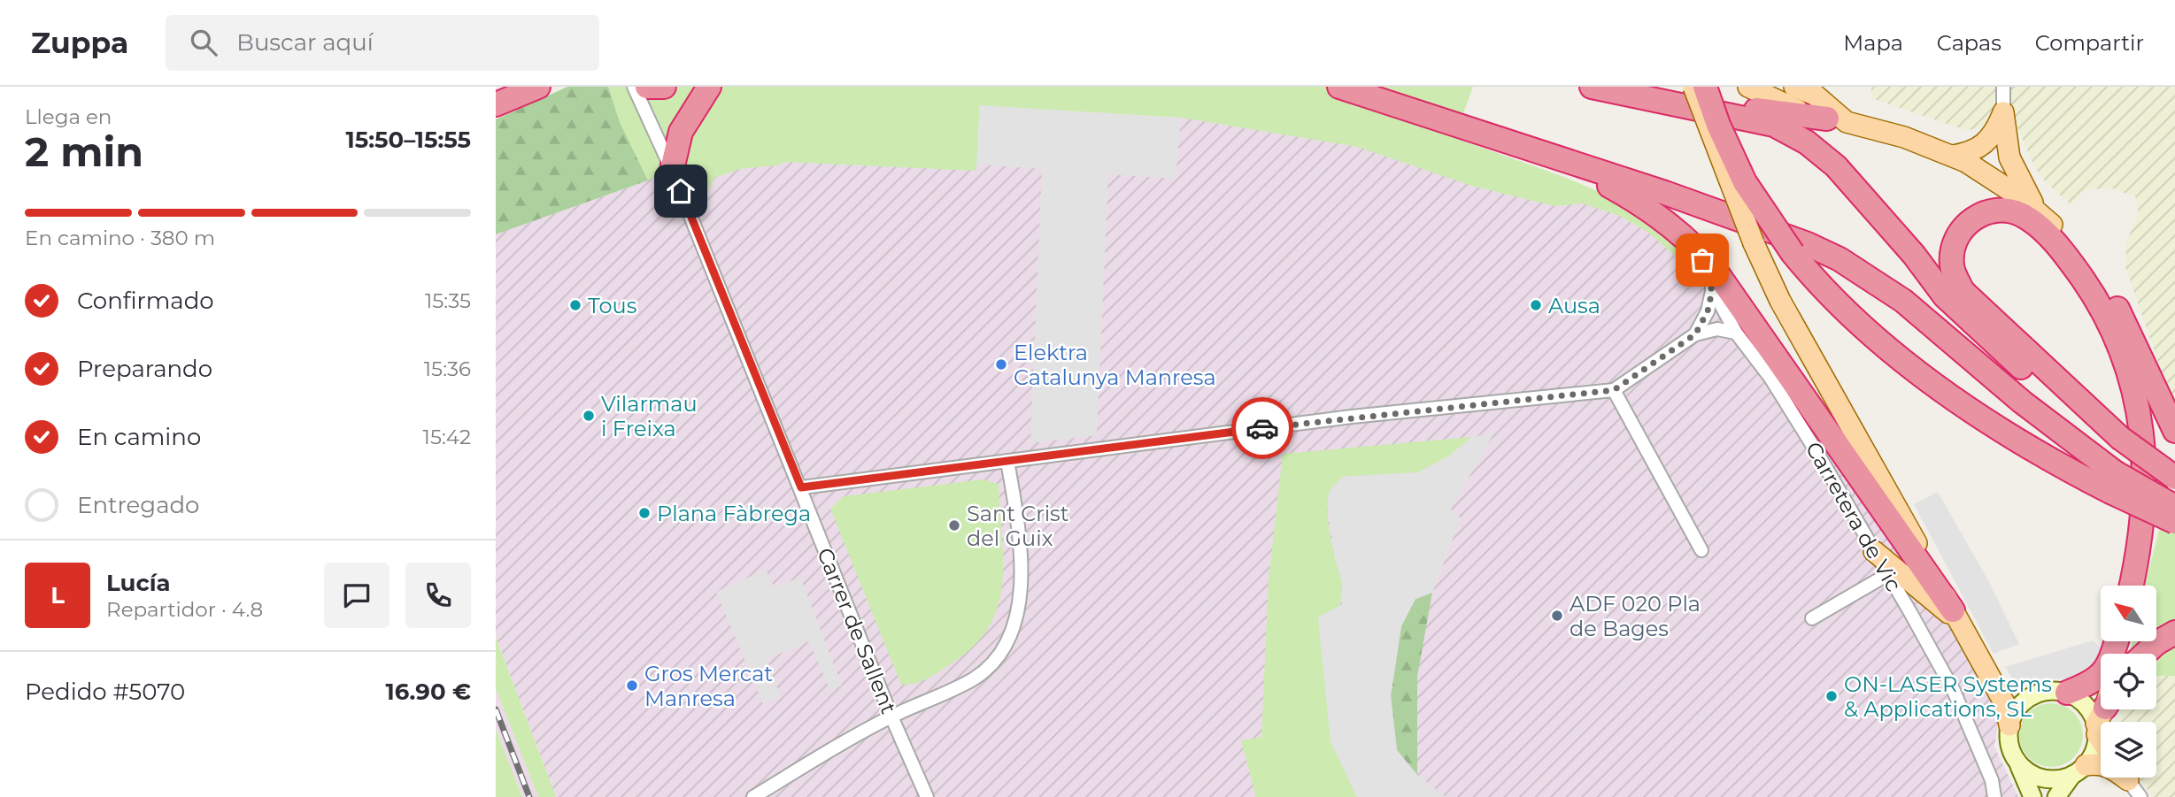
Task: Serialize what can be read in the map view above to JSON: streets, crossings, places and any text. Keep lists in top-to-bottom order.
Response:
{
  "streets": {
    "street": ["Carretera de Vic", "Carrer de Sallent"]
  },
  "places": [
    "Tous",
    "Ausa",
    "Elektra Catalunya Manresa",
    "Vilarmau i Freixa",
    "Plana Fàbrega",
    "Sant Crist del Guix",
    "ADF 020 Pla de Bages",
    "Gros Mercat Manresa",
    "ON-LASER Systems & Applications, SL"
  ],
  "north": "top left",
  "page": {
    "header": "Zuppa",
    "search": "Buscar aquí",
    "nav": ["Mapa", "Capas", "Compartir"],
    "heading": ["2 min", "Llega en", "15:50–15:55"],
    "panel": [
      "Lucía",
      "Repartidor · 4.8",
      "Pedido #5070",
      "16.90 €"
    ],
    "bar": "En camino · 380 m",
    "list": [
      ["Confirmado", "15:35"],
      ["Preparando", "15:36"],
      ["En camino", "15:42"],
      "Entregado"
    ],
    "round": "L"
  }
}
